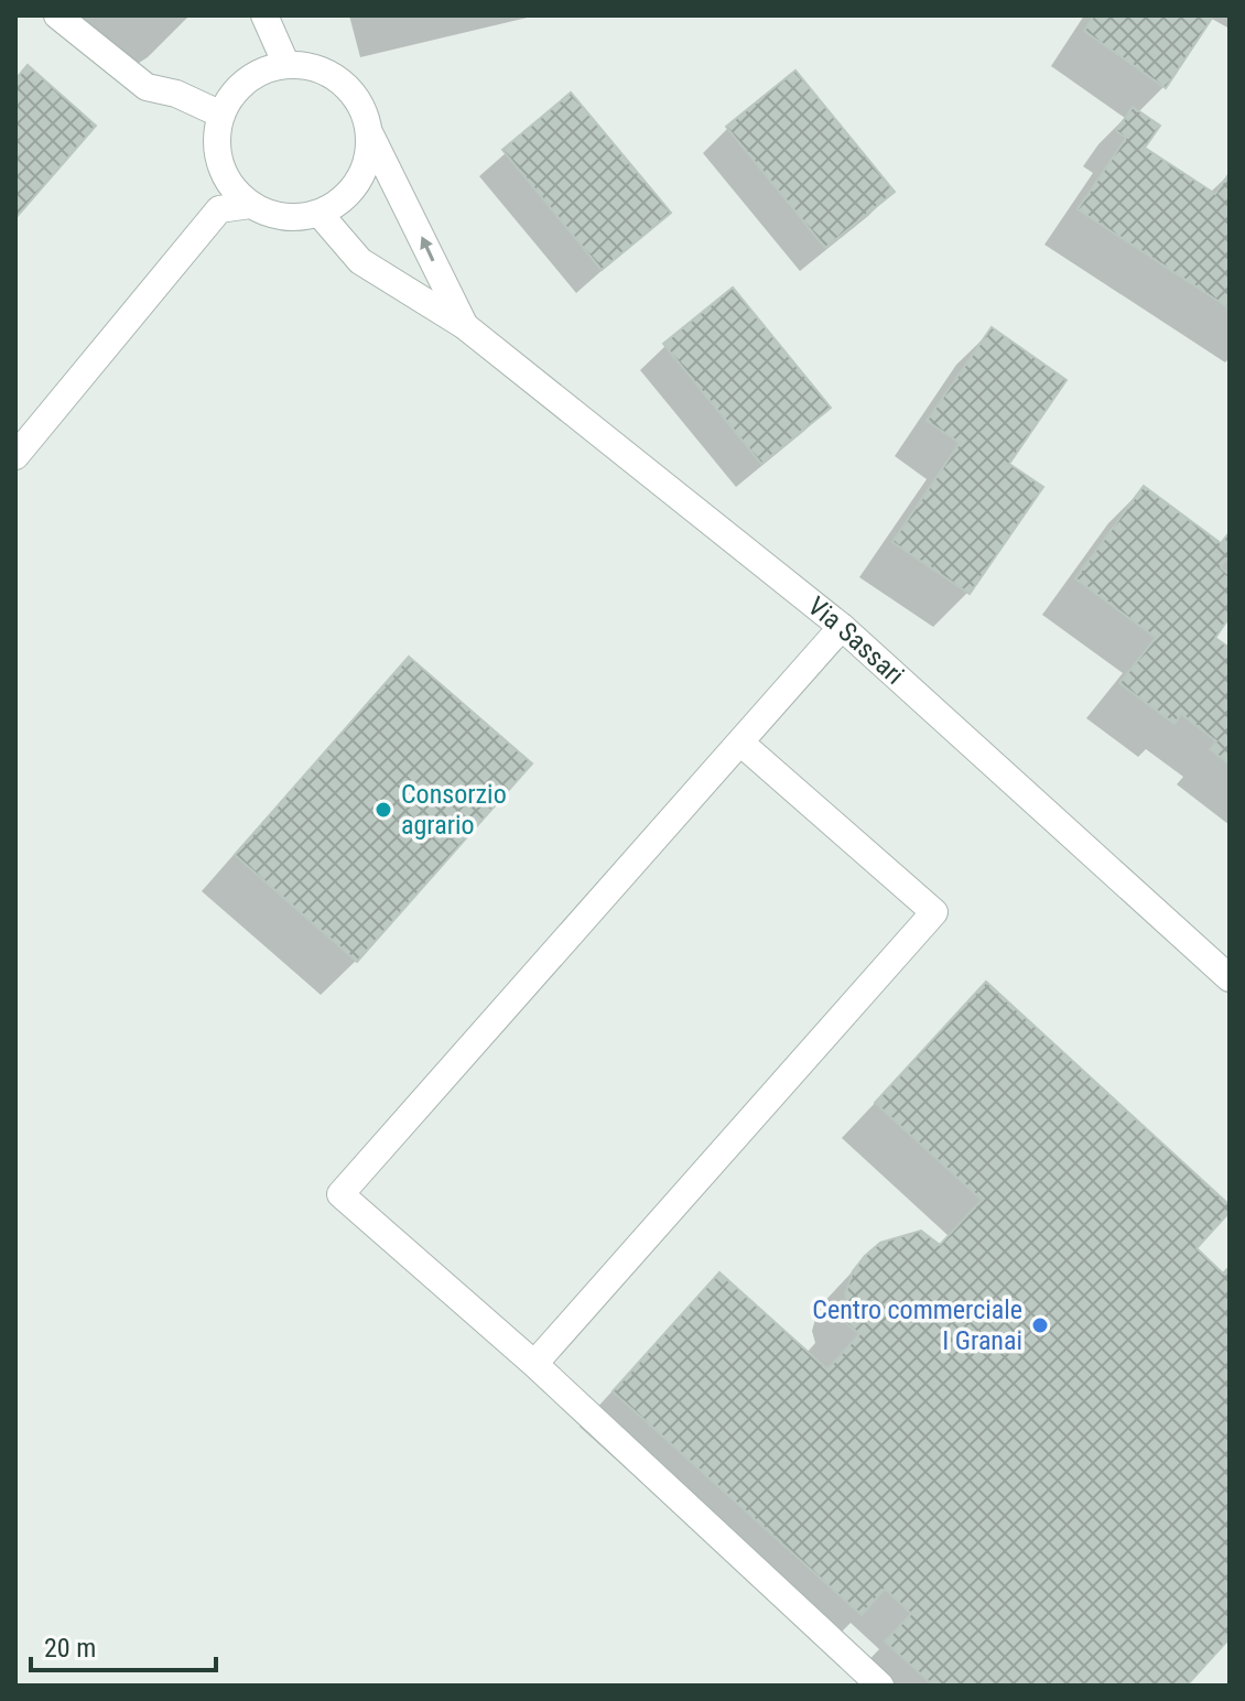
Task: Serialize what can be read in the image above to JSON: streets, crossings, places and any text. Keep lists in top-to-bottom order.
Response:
{
  "streets": {
    "street": ["Via Sassari"]
  },
  "places": ["Consorzio agrario", "Centro commerciale I Granai"],
  "scale_bar": "20 m"
}
